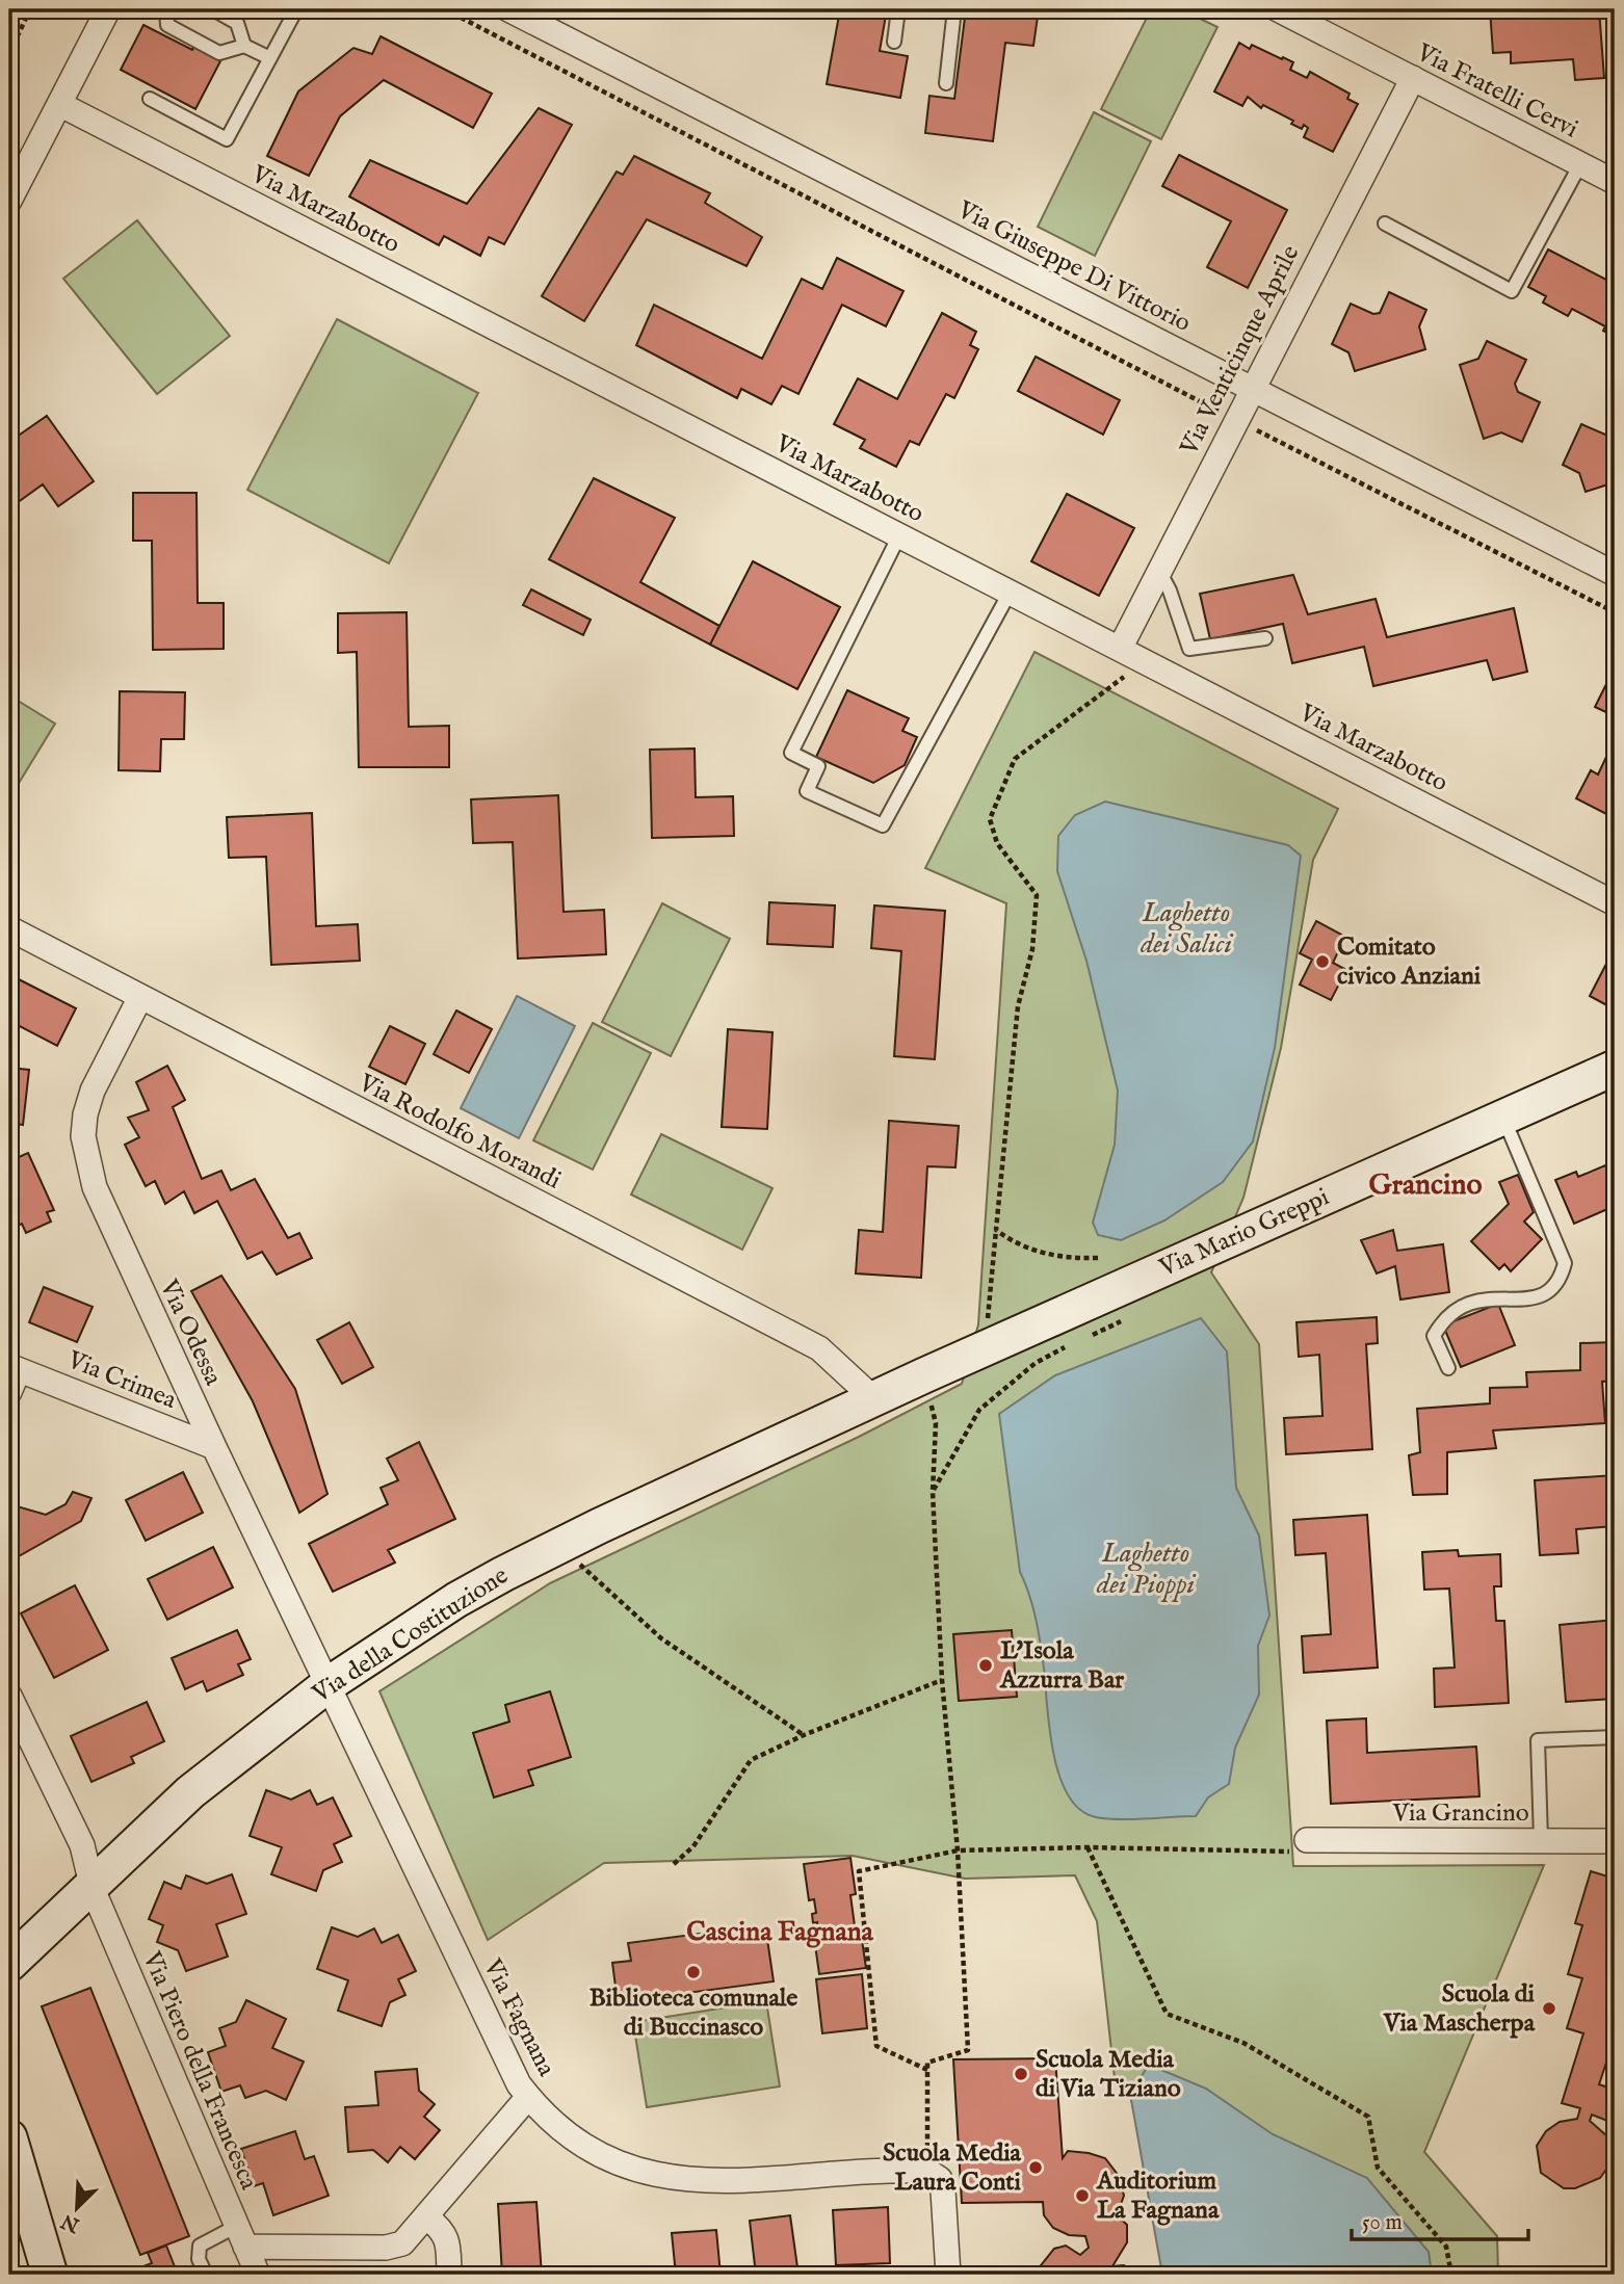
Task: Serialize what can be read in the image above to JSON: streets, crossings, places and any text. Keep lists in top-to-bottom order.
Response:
{
  "streets": {
    "main road": ["Via Mario Greppi", "Via della Costituzione"],
    "street": [
      "Via Fratelli Cervi",
      "Via Marzabotto",
      "Via Giuseppe Di Vittorio",
      "Via Venticinque Aprile",
      "Via Rodolfo Morandi",
      "Via Odessa",
      "Via Crimea",
      "Via Grancino",
      "Via Fagnana",
      "Via Piero della Francesca"
    ]
  },
  "crossings": [
    ["Via Fratelli Cervi", "Via Venticinque Aprile"],
    ["Via Marzabotto", "Via Venticinque Aprile"],
    ["Via Giuseppe Di Vittorio", "Via Venticinque Aprile"],
    ["Via Rodolfo Morandi", "Via Mario Greppi"],
    ["Via Rodolfo Morandi", "Via Odessa"],
    ["Via Rodolfo Morandi", "Via della Costituzione"],
    ["Via Mario Greppi", "Via della Costituzione"],
    ["Via Odessa", "Via Crimea"],
    ["Via Odessa", "Via della Costituzione"],
    ["Via Odessa", "Via Fagnana"],
    ["Via della Costituzione", "Via Fagnana"],
    ["Via della Costituzione", "Via Piero della Francesca"]
  ],
  "districts": ["Grancino", "Cascina Fagnana"],
  "water": ["Laghetto dei Salici", "Laghetto dei Pioppi"],
  "places": [
    "Comitato civico Anziani",
    "L'Isola Azzurra Bar",
    "Biblioteca comunale di Buccinasco",
    "Scuola di Via Mascherpa",
    "Scuola Media di Via Tiziano",
    "Scuola Media Laura Conti",
    "Auditorium La Fagnana"
  ],
  "scale_bar": "50 m",
  "north": "bottom left"
}
